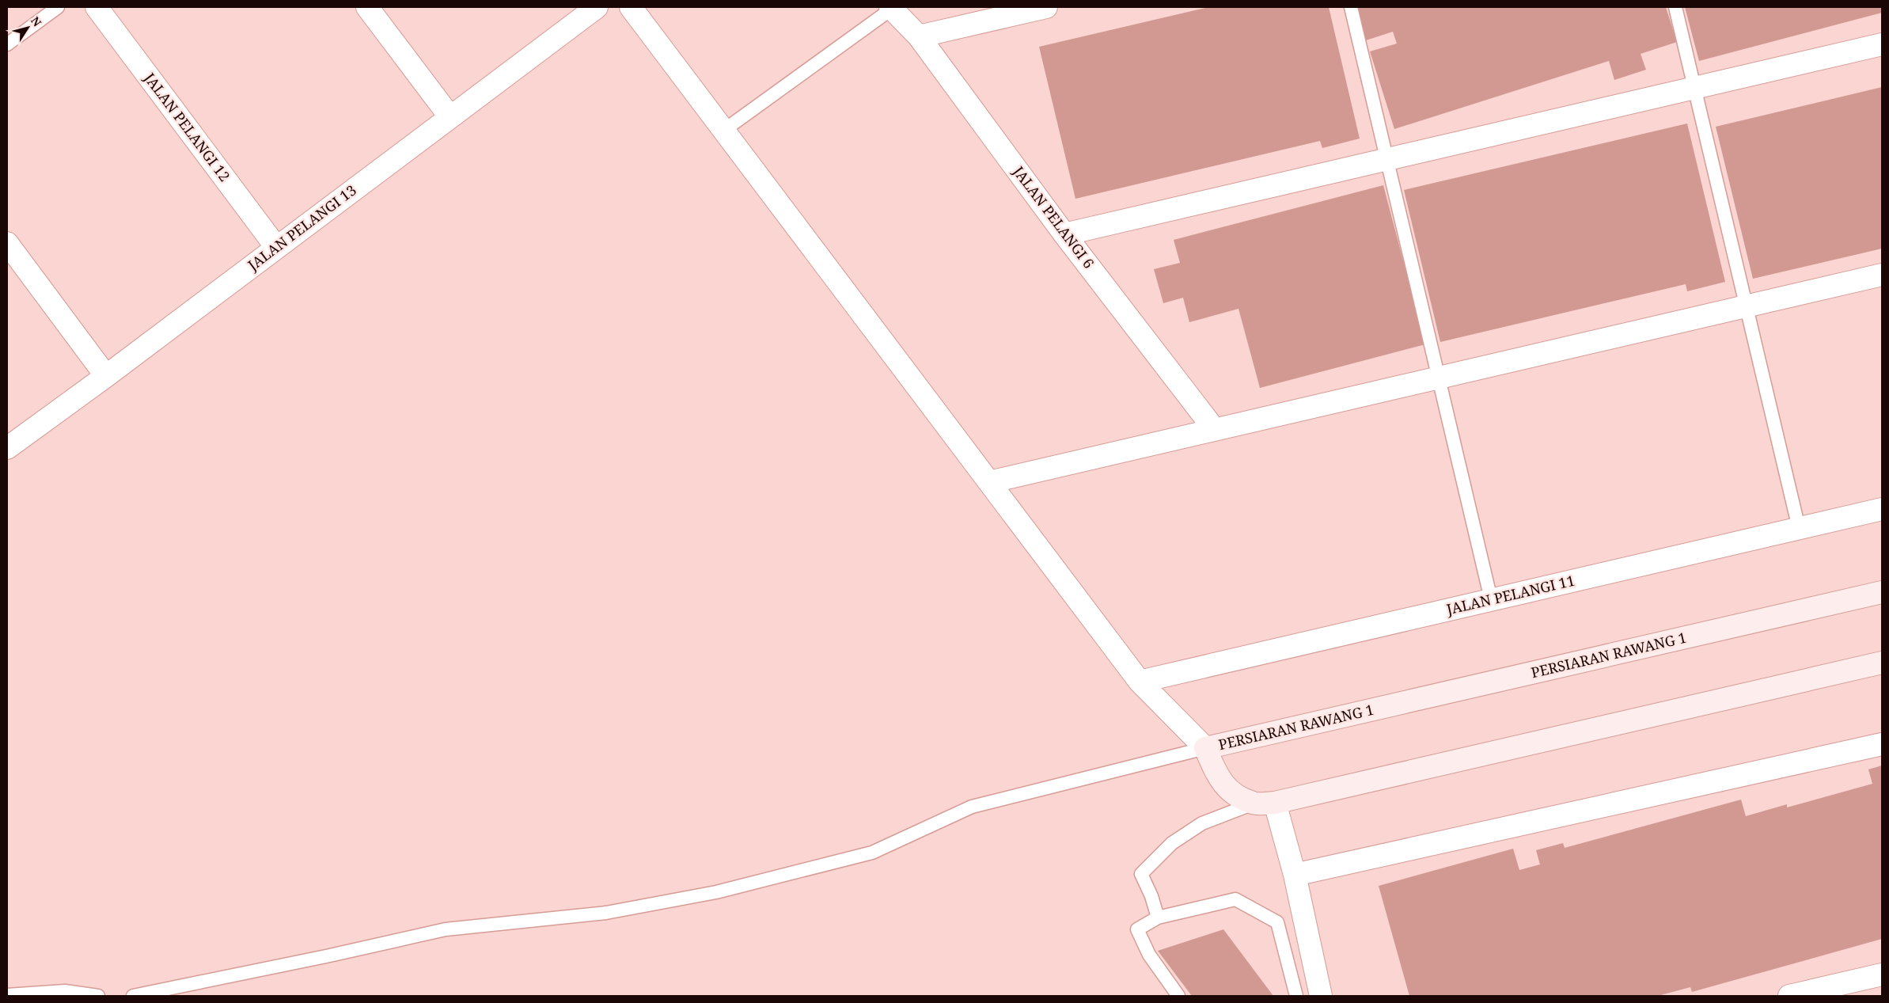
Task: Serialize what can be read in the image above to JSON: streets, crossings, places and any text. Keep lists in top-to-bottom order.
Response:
{
  "streets": {
    "street": [
      "JALAN PELANGI 12",
      "JALAN PELANGI 6",
      "JALAN PELANGI 13",
      "JALAN PELANGI 11",
      "PERSIARAN RAWANG 1"
    ]
  },
  "crossings": [
    ["JALAN PELANGI 12", "JALAN PELANGI 13"]
  ],
  "north": "top right"
}
